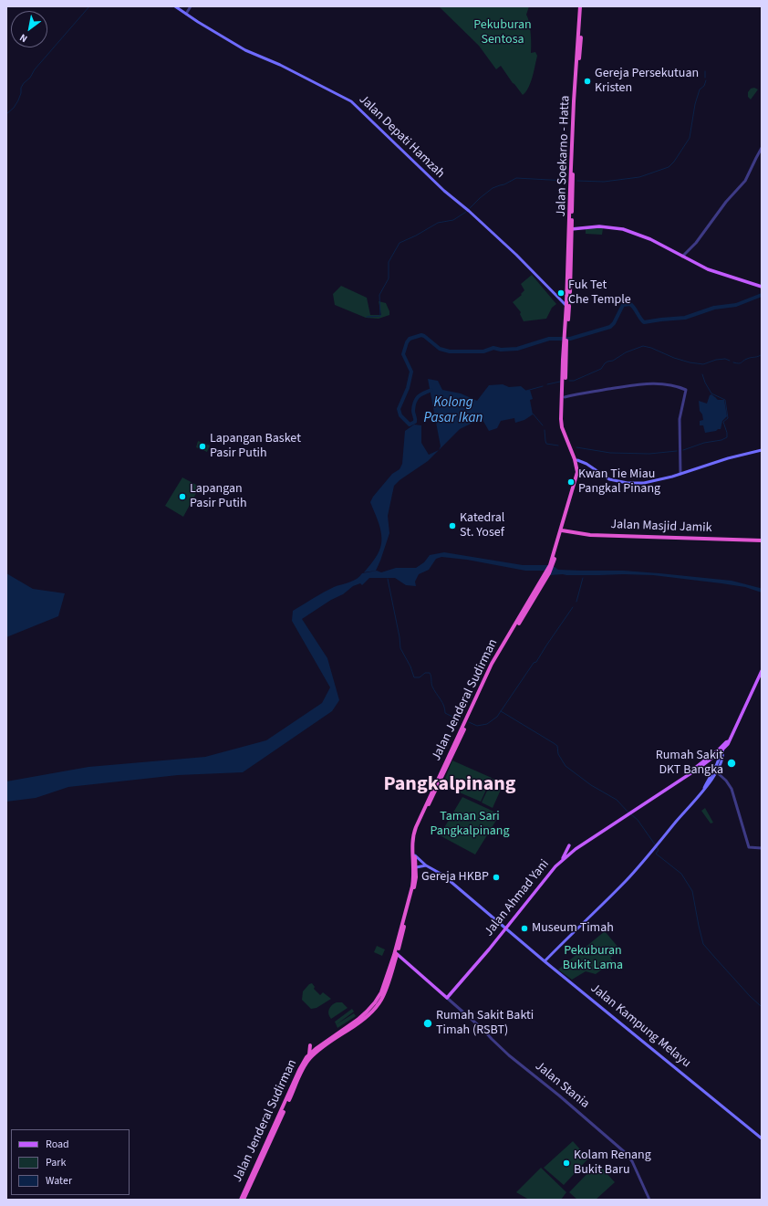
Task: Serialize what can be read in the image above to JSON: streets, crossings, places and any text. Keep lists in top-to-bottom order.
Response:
{
  "streets": {
    "highway": ["Jalan Soekarno - Hatta", "Jalan Masjid Jamik", "Jalan Jenderal Sudirman"],
    "main road": ["Jalan Depati Hamzah", "Jalan Ahmad Yani", "Jalan Kampung Melayu"],
    "street": ["Jalan Stania"]
  },
  "crossings": [
    ["Jalan Depati Hamzah", "Jalan Soekarno - Hatta"],
    ["Jalan Soekarno - Hatta", "Jalan Jenderal Sudirman"],
    ["Jalan Masjid Jamik", "Jalan Jenderal Sudirman"],
    ["Jalan Jenderal Sudirman", "Jalan Kampung Melayu"],
    ["Jalan Ahmad Yani", "Jalan Kampung Melayu"],
    ["Jalan Ahmad Yani", "Jalan Stania"]
  ],
  "districts": ["Pangkalpinang"],
  "water": ["Kolong Pasar Ikan"],
  "parks": ["Pekuburan Sentosa", "Taman Sari Pangkalpinang", "Pekuburan Bukit Lama"],
  "places": [
    "Gereja Persekutuan Kristen",
    "Fuk Tet Che Temple",
    "Lapangan Basket Pasir Putih",
    "Kwan Tie Miau Pangkal Pinang",
    "Lapangan Pasir Putih",
    "Katedral St. Yosef",
    "Rumah Sakit DKT Bangka",
    "Gereja HKBP",
    "Museum Timah",
    "Rumah Sakit Bakti Timah (RSBT)",
    "Kolam Renang Bukit Baru"
  ],
  "legend": ["Road", "Park", "Water"],
  "north": "bottom left"
}
